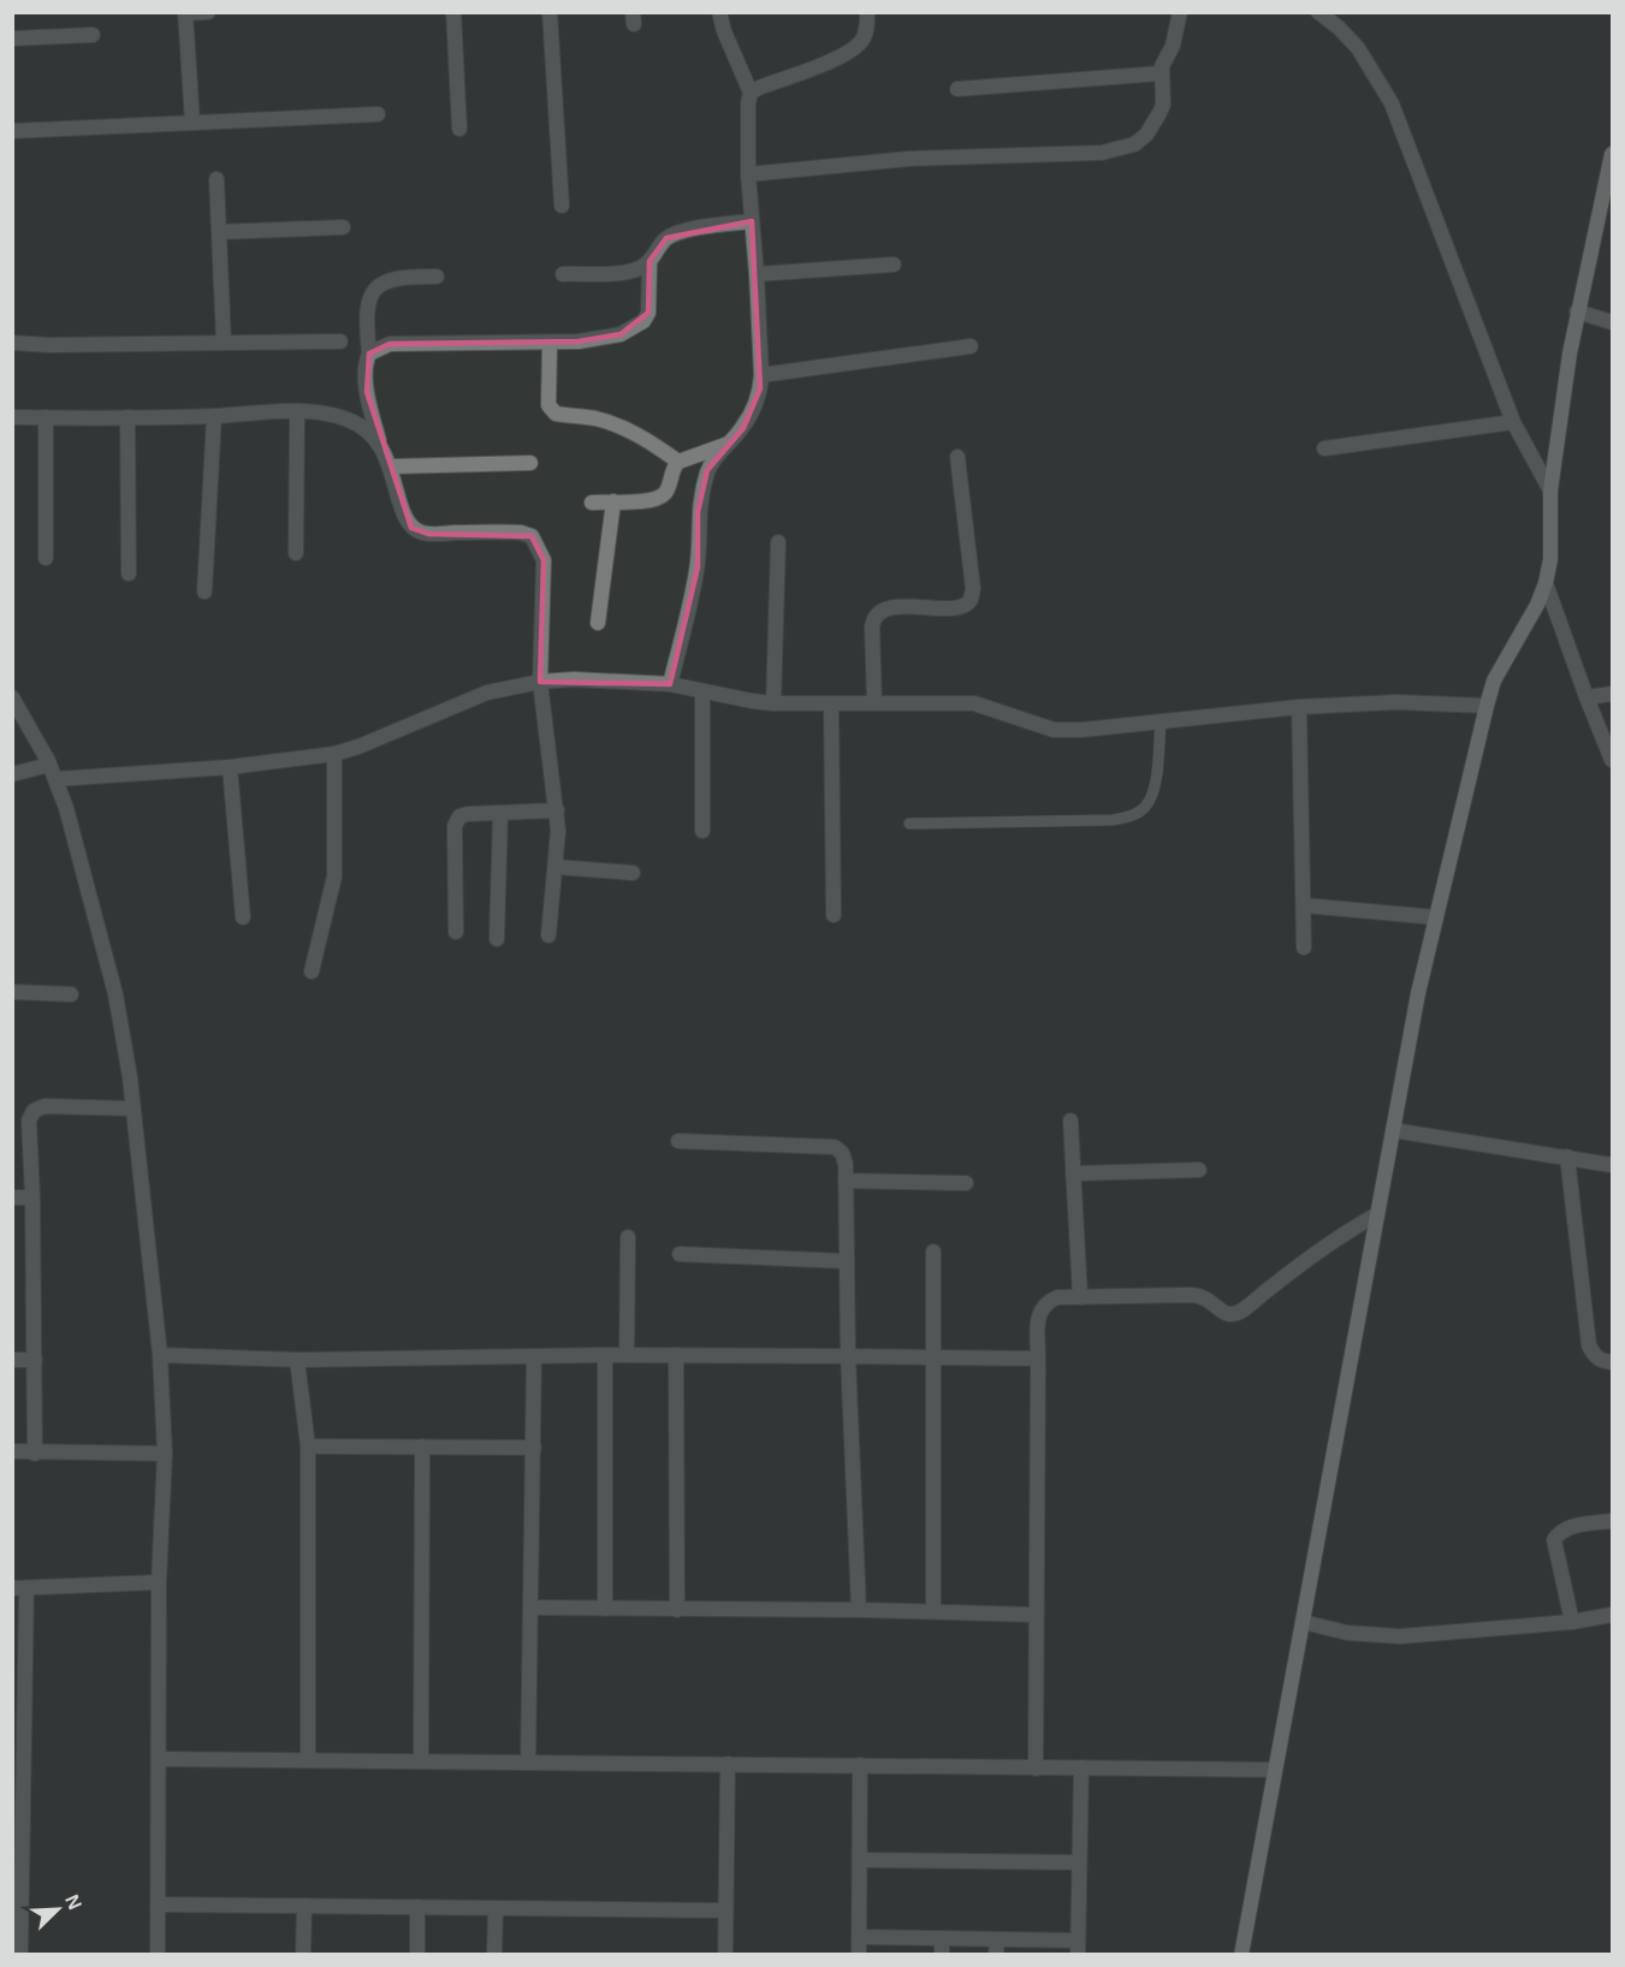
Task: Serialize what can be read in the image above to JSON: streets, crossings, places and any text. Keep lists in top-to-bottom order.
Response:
{
  "north": "top right"
}
